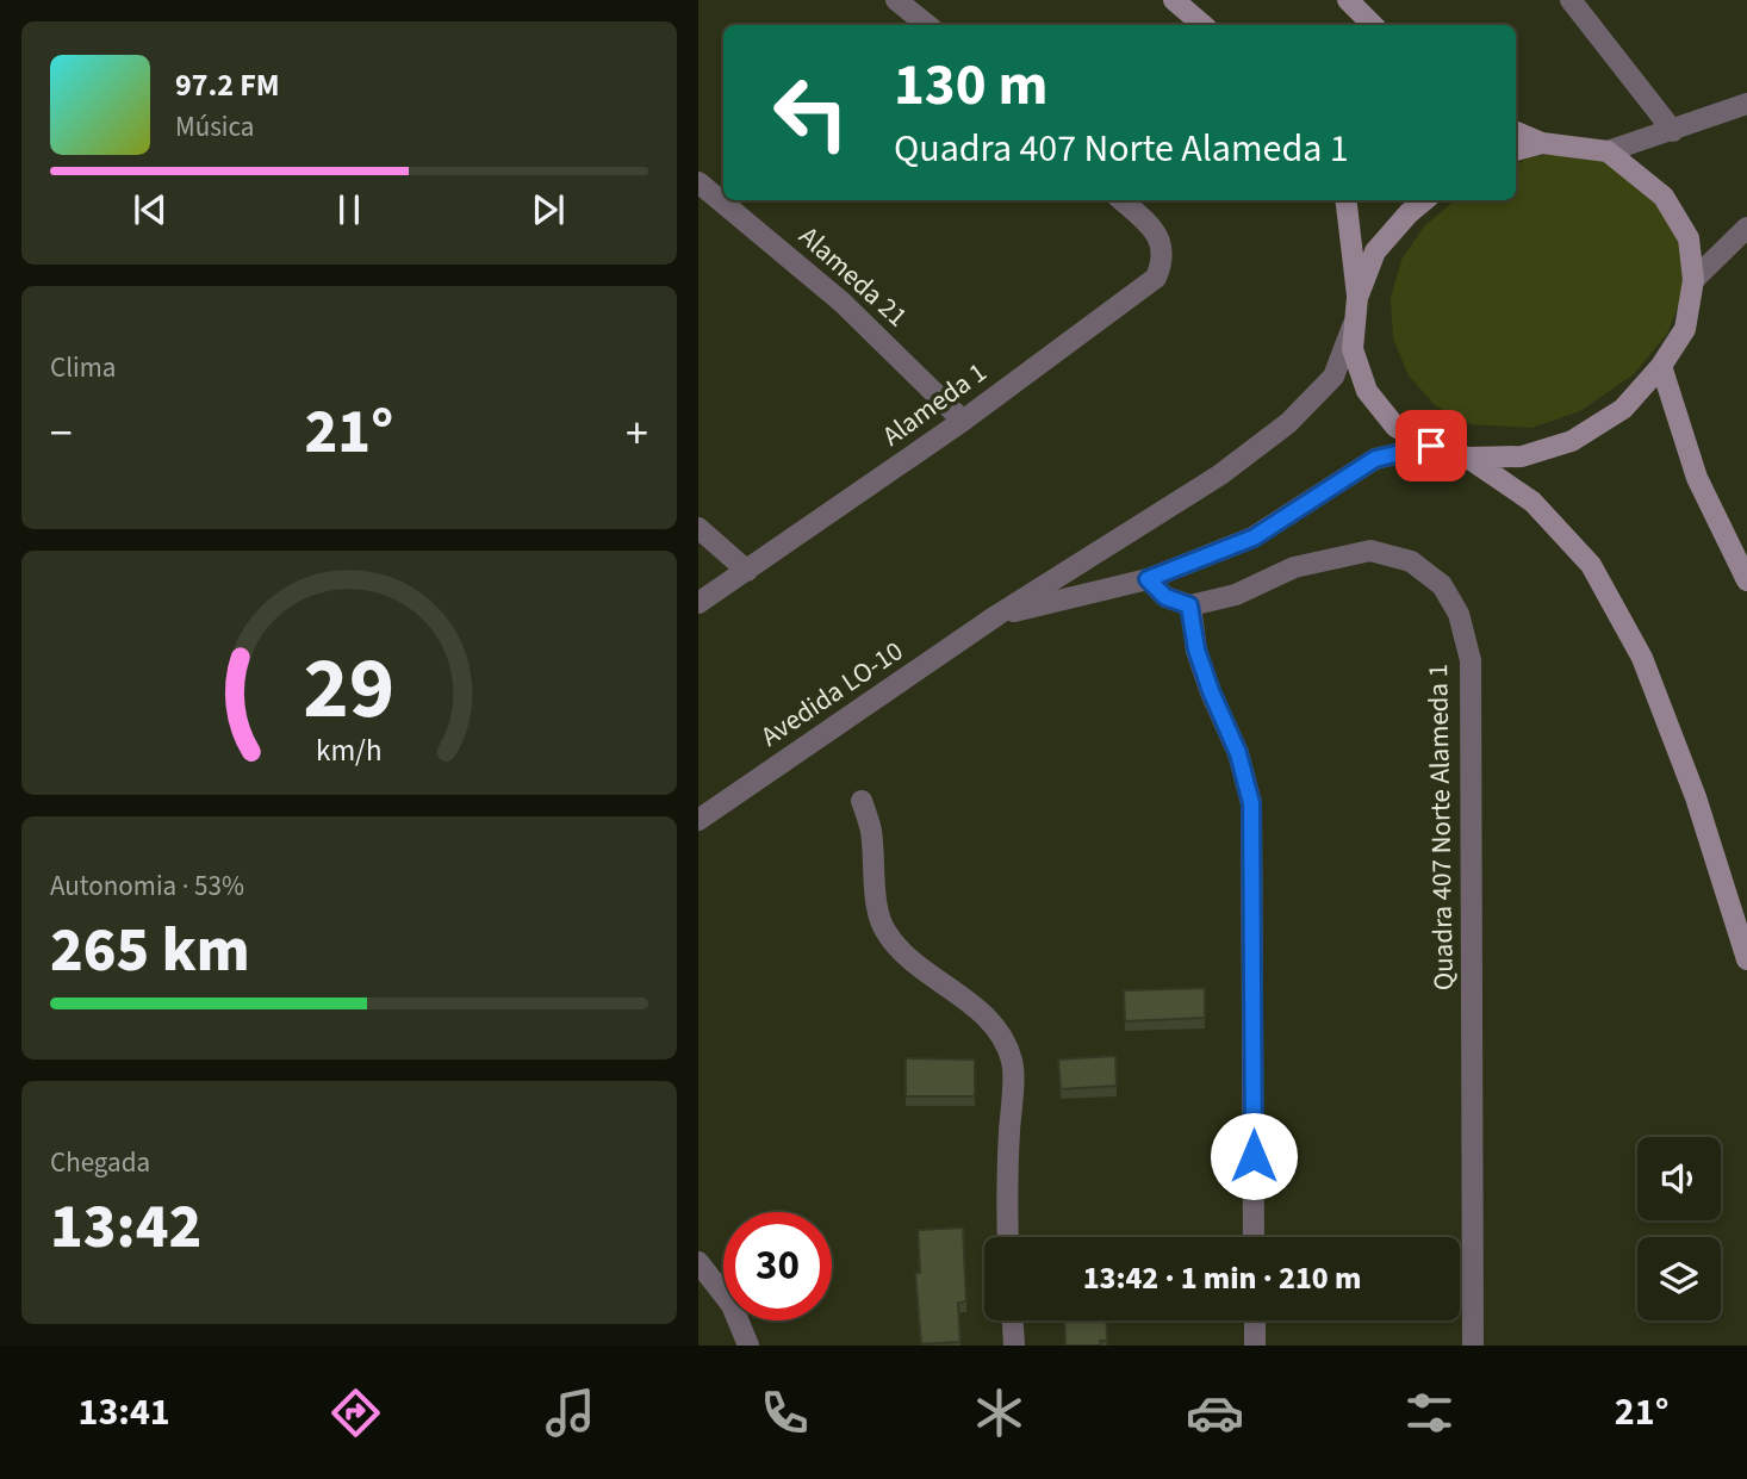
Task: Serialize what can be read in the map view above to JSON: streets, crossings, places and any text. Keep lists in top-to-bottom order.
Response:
{
  "streets": {
    "street": [
      "Alameda 21",
      "Alameda 1",
      "Avedida LO-10",
      "Quadra 407 Norte Alameda 1"
    ]
  },
  "crossings": [
    ["Alameda 21", "Alameda 1"]
  ],
  "page": {
    "turn": ["130 m", "Quadra 407 Norte Alameda 1"],
    "song": ["97.2 FM", "Música"],
    "tile": [
      "Clima",
      ["Autonomia · 53%", "265 km"],
      ["Chegada", "13:42"]
    ],
    "heat": ["−", "21°", "+"],
    "limit": "30",
    "trip": "13:42 · 1 min · 210 m",
    "tabs": ["13:41", "21°"],
    "gauge": ["29", "km/h"]
  }
}
